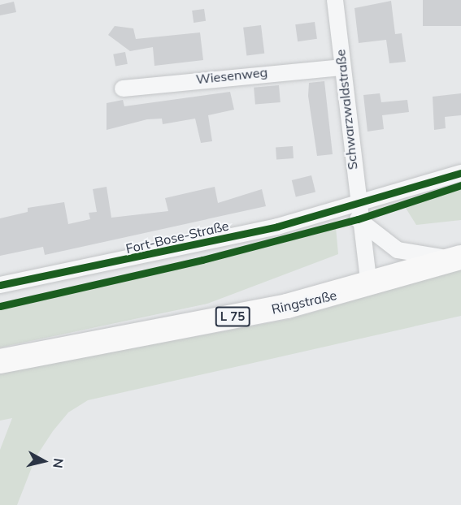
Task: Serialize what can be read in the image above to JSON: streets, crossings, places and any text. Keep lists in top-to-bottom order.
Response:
{
  "streets": {
    "main road": ["Ringstraße", "L 75"],
    "street": ["Wiesenweg", "Schwarzwaldstraße", "Fort-Bose-Straße"]
  },
  "crossings": [
    ["Wiesenweg", "Schwarzwaldstraße"],
    ["Schwarzwaldstraße", "Fort-Bose-Straße"],
    ["Schwarzwaldstraße", "Ringstraße"]
  ],
  "north": "right"
}
